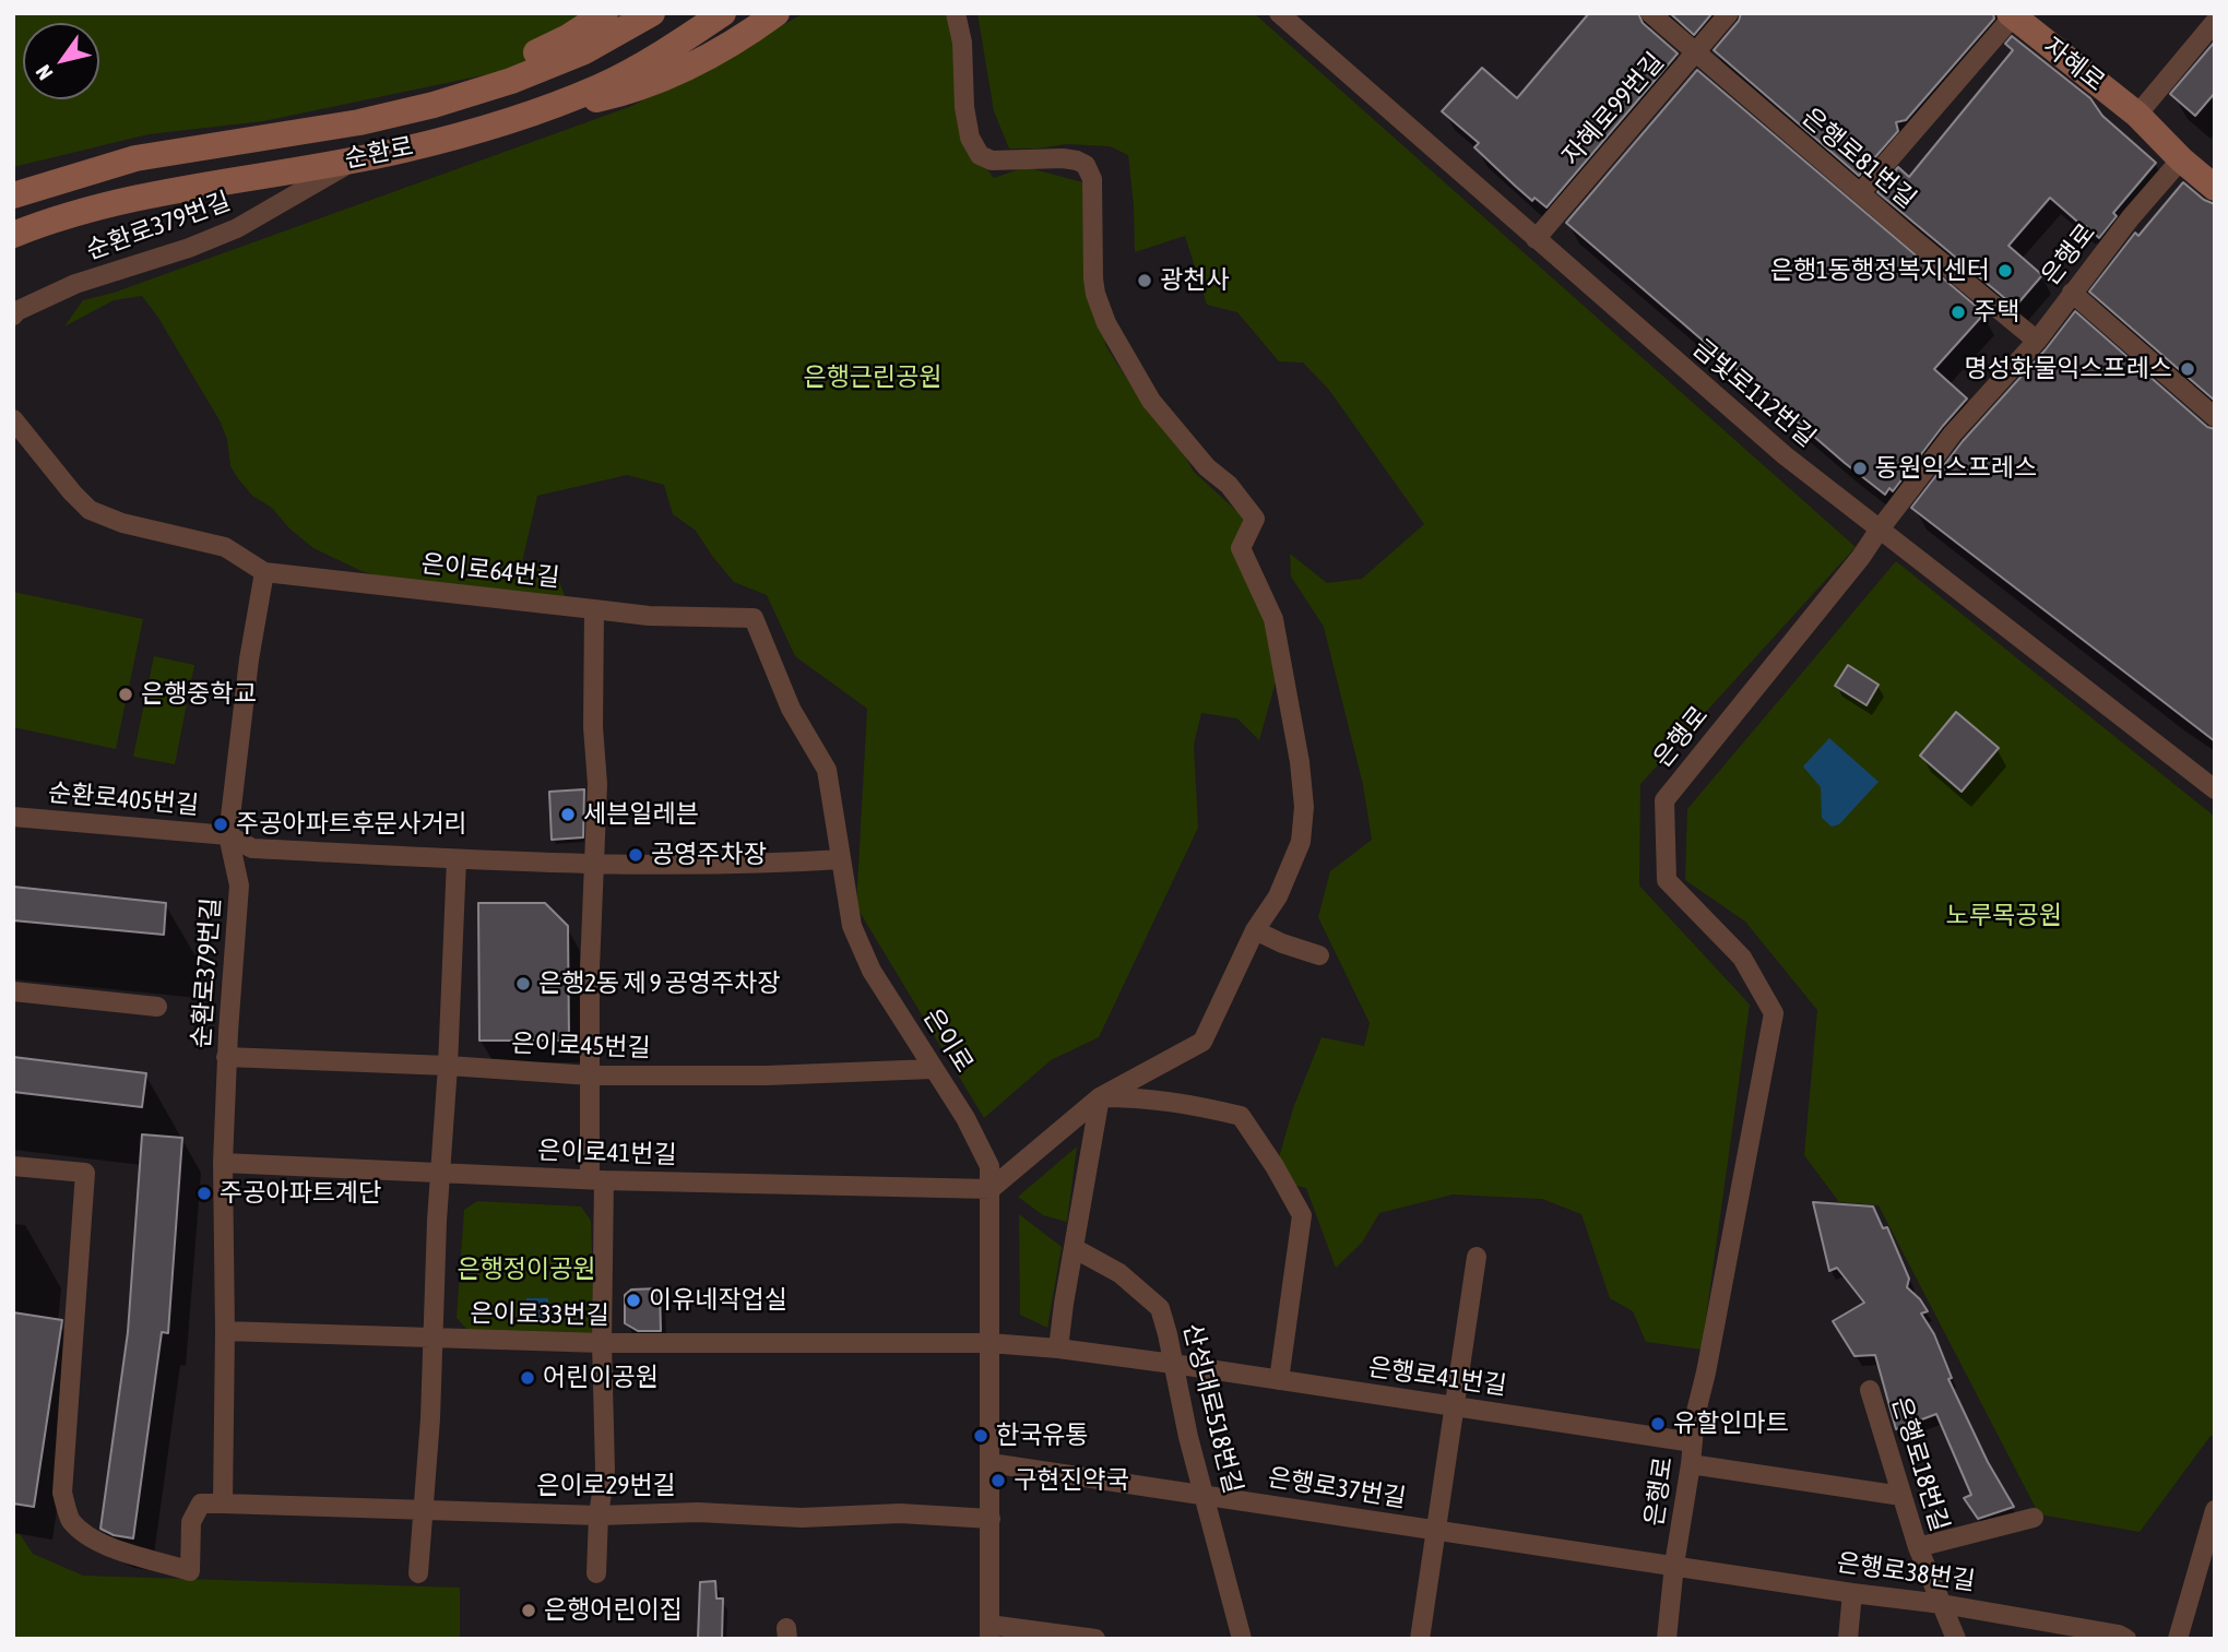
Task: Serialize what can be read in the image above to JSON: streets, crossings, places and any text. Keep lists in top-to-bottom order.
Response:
{
  "streets": {
    "main road": ["자혜로", "순환로"],
    "street": [
      "자혜로99번길",
      "은행로81번길",
      "순환로379번길",
      "은행로",
      "금빛로112번길",
      "은이로64번길",
      "순환로405번길",
      "은이로",
      "은이로45번길",
      "은이로41번길",
      "은이로33번길",
      "은행로41번길",
      "산성대로518번길",
      "은행로18번길",
      "은이로29번길",
      "은행로37번길",
      "은행로38번길"
    ]
  },
  "crossings": [
    ["자혜로", "은행로"],
    ["자혜로99번길", "은행로81번길"],
    ["자혜로99번길", "금빛로112번길"],
    ["순환로", "순환로379번길"],
    ["은행로81번길", "은행로"],
    ["순환로379번길", "은이로64번길"],
    ["순환로379번길", "순환로405번길"],
    ["순환로379번길", "은이로45번길"],
    ["순환로379번길", "은이로41번길"],
    ["순환로379번길", "은이로33번길"],
    ["순환로379번길", "은이로29번길"],
    ["은행로", "금빛로112번길"],
    ["은행로", "은행로41번길"],
    ["은행로", "은행로37번길"],
    ["은행로", "은행로38번길"],
    ["은이로64번길", "은이로"],
    ["순환로405번길", "은이로"],
    ["은이로", "은이로45번길"],
    ["은이로", "은이로41번길"],
    ["은이로", "은이로33번길"],
    ["은이로", "은이로29번길"],
    ["은이로", "은행로37번길"],
    ["은행로41번길", "산성대로518번길"],
    ["산성대로518번길", "은행로37번길"],
    ["은행로18번길", "은행로38번길"],
    ["은행로37번길", "은행로38번길"]
  ],
  "parks": ["은행근린공원", "노루목공원", "은행정이공원"],
  "places": [
    "은행1동행정복지센터",
    "광천사",
    "주택",
    "명성화물익스프레스",
    "동원익스프레스",
    "은행중학교",
    "세븐일레븐",
    "주공아파트후문사거리",
    "공영주차장",
    "은행2동 제 9 공영주차장",
    "주공아파트계단",
    "이유네작업실",
    "어린이공원",
    "유할인마트",
    "한국유통",
    "구현진약국",
    "은행어린이집"
  ],
  "north": "bottom left"
}
